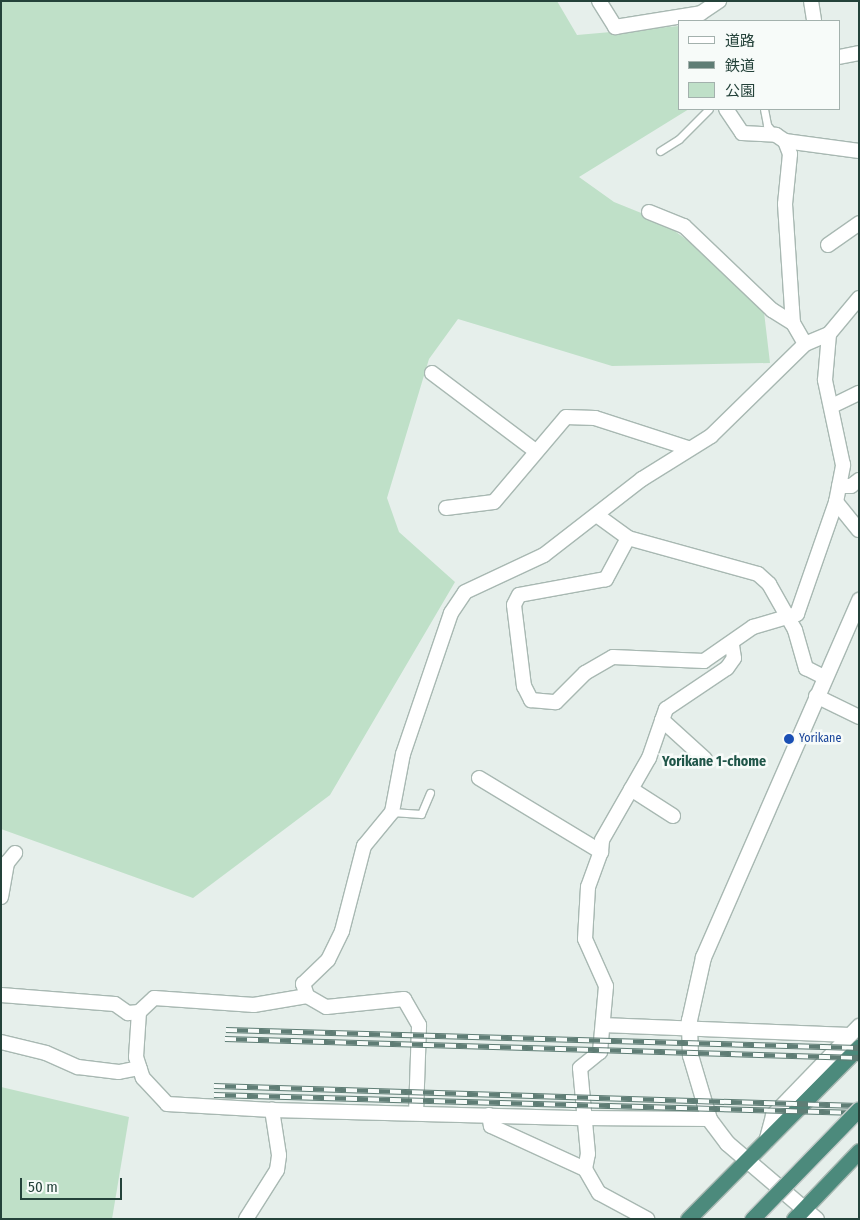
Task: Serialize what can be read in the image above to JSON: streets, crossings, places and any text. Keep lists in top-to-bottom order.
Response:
{
  "districts": ["Yorikane 1-chome"],
  "places": ["Yorikane"],
  "legend": ["道路", "鉄道", "公園"],
  "scale_bar": "50 m"
}
